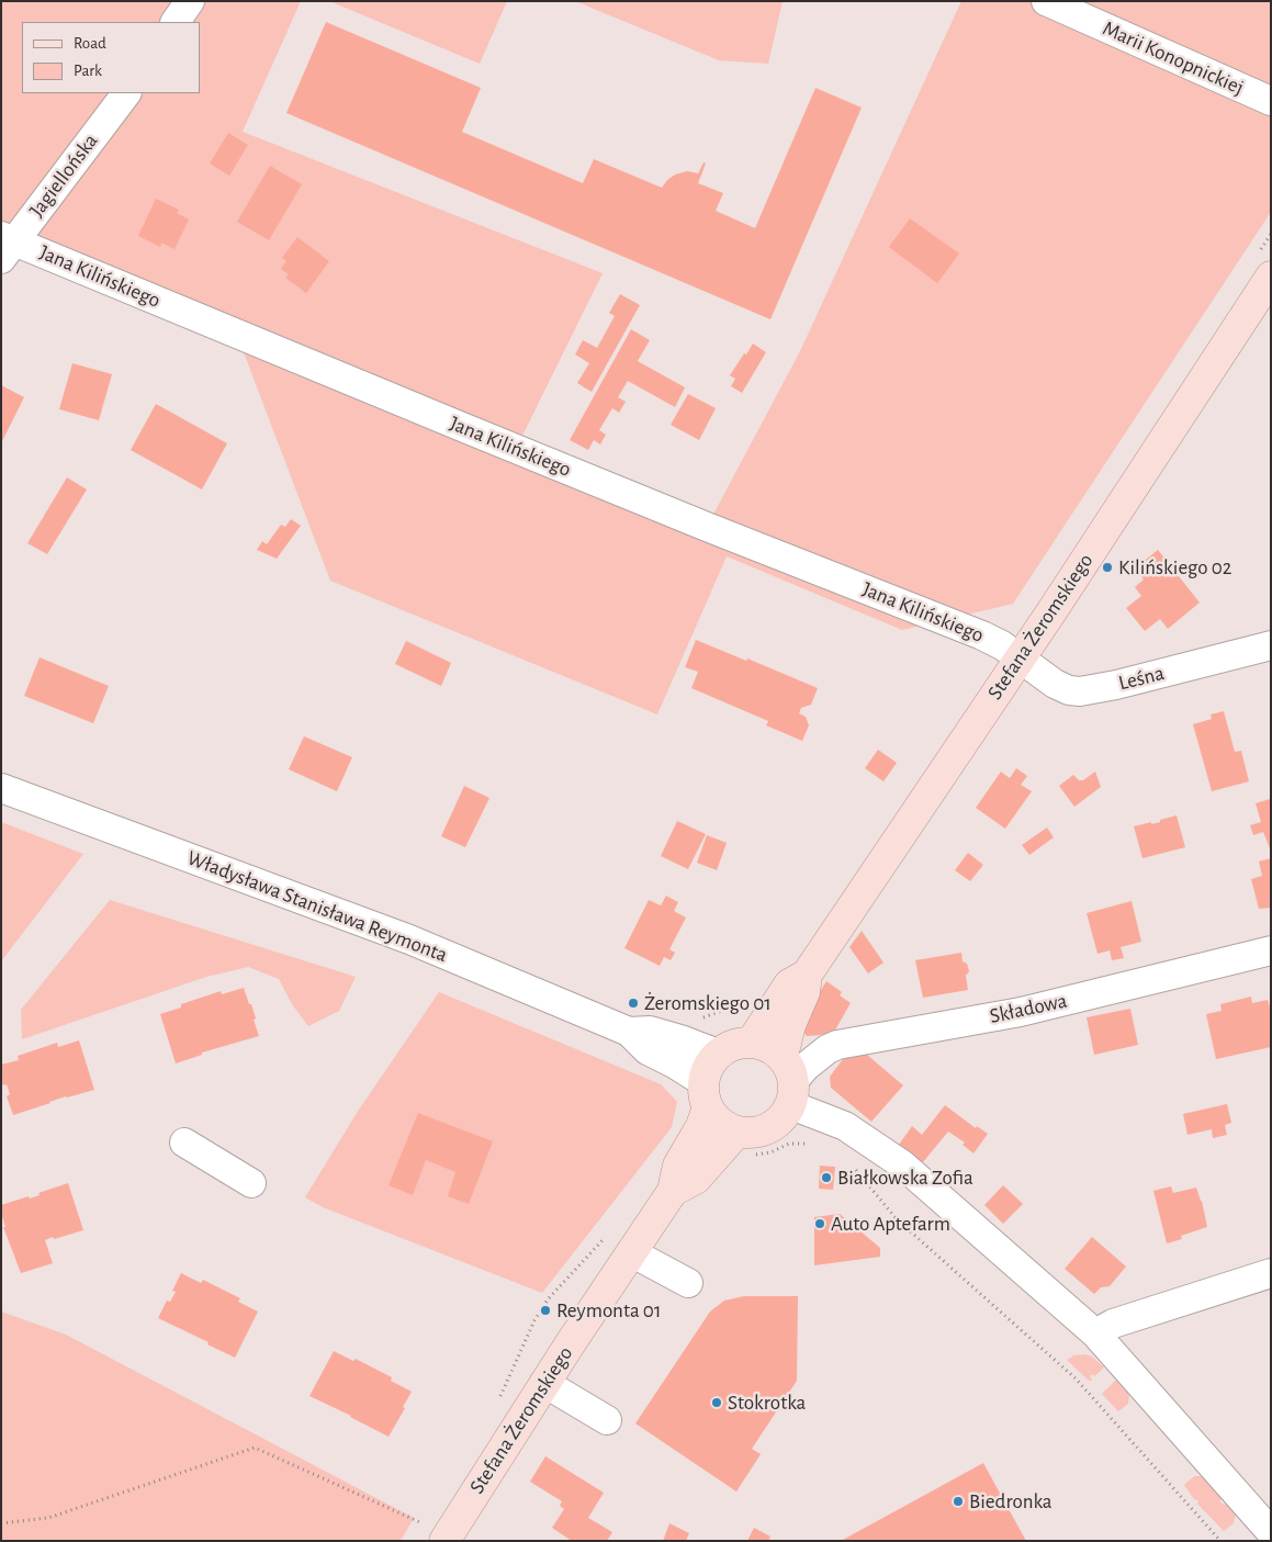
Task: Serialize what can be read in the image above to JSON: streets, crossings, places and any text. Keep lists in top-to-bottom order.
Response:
{
  "streets": {
    "main road": ["Stefana Żeromskiego"],
    "street": [
      "Marii Konopnickiej",
      "Jagiellońska",
      "Jana Kilińskiego",
      "Leśna",
      "Władysława Stanisława Reymonta",
      "Składowa"
    ]
  },
  "crossings": [
    ["Jagiellońska", "Jana Kilińskiego"],
    ["Jana Kilińskiego", "Stefana Żeromskiego"],
    ["Jana Kilińskiego", "Leśna"],
    ["Stefana Żeromskiego", "Leśna"],
    ["Stefana Żeromskiego", "Władysława Stanisława Reymonta"],
    ["Stefana Żeromskiego", "Składowa"],
    ["Władysława Stanisława Reymonta", "Składowa"]
  ],
  "places": [
    "Kilińskiego 02",
    "Żeromskiego 01",
    "Białkowska Zofia",
    "Auto Aptefarm",
    "Reymonta 01",
    "Stokrotka",
    "Biedronka"
  ],
  "legend": ["Road", "Park"]
}
